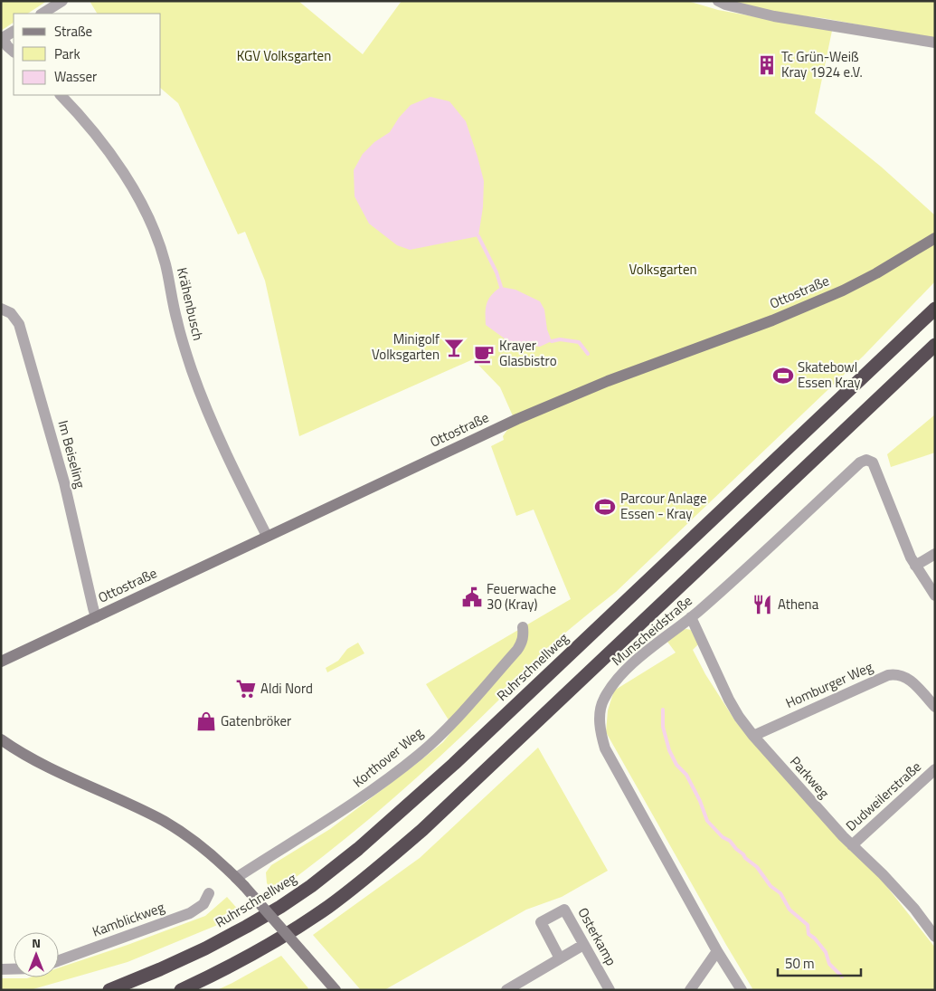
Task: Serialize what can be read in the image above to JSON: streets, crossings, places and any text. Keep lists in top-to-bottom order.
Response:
{
  "streets": {
    "highway": ["Ruhrschnellweg"],
    "street": [
      "Ottostraße",
      "Krähenbusch",
      "Im Beiseling",
      "Munscheidstraße",
      "Homburger Weg",
      "Korthover Weg",
      "Parkweg",
      "Dudweilerstraße",
      "Kamblickweg",
      "Osterkamp"
    ]
  },
  "crossings": [
    ["Ottostraße", "Krähenbusch"],
    ["Ottostraße", "Im Beiseling"],
    ["Munscheidstraße", "Parkweg"],
    ["Homburger Weg", "Parkweg"],
    ["Parkweg", "Dudweilerstraße"]
  ],
  "parks": ["KGV Volksgarten", "Volksgarten"],
  "places": {
    "building": ["Tc Grün-Weiß Kray 1924 e.V."],
    "bar": ["Minigolf Volksgarten"],
    "cafe": ["Krayer Glasbistro"],
    "sports": ["Skatebowl Essen Kray", "Parcour Anlage Essen - Kray"],
    "public building": ["Feuerwache 30 (Kray)"],
    "restaurant": ["Athena"],
    "supermarket": ["Aldi Nord"],
    "shop": ["Gatenbröker"]
  },
  "legend": ["Straße", "Park", "Wasser"],
  "scale_bar": "50 m",
  "north": "top"
}
